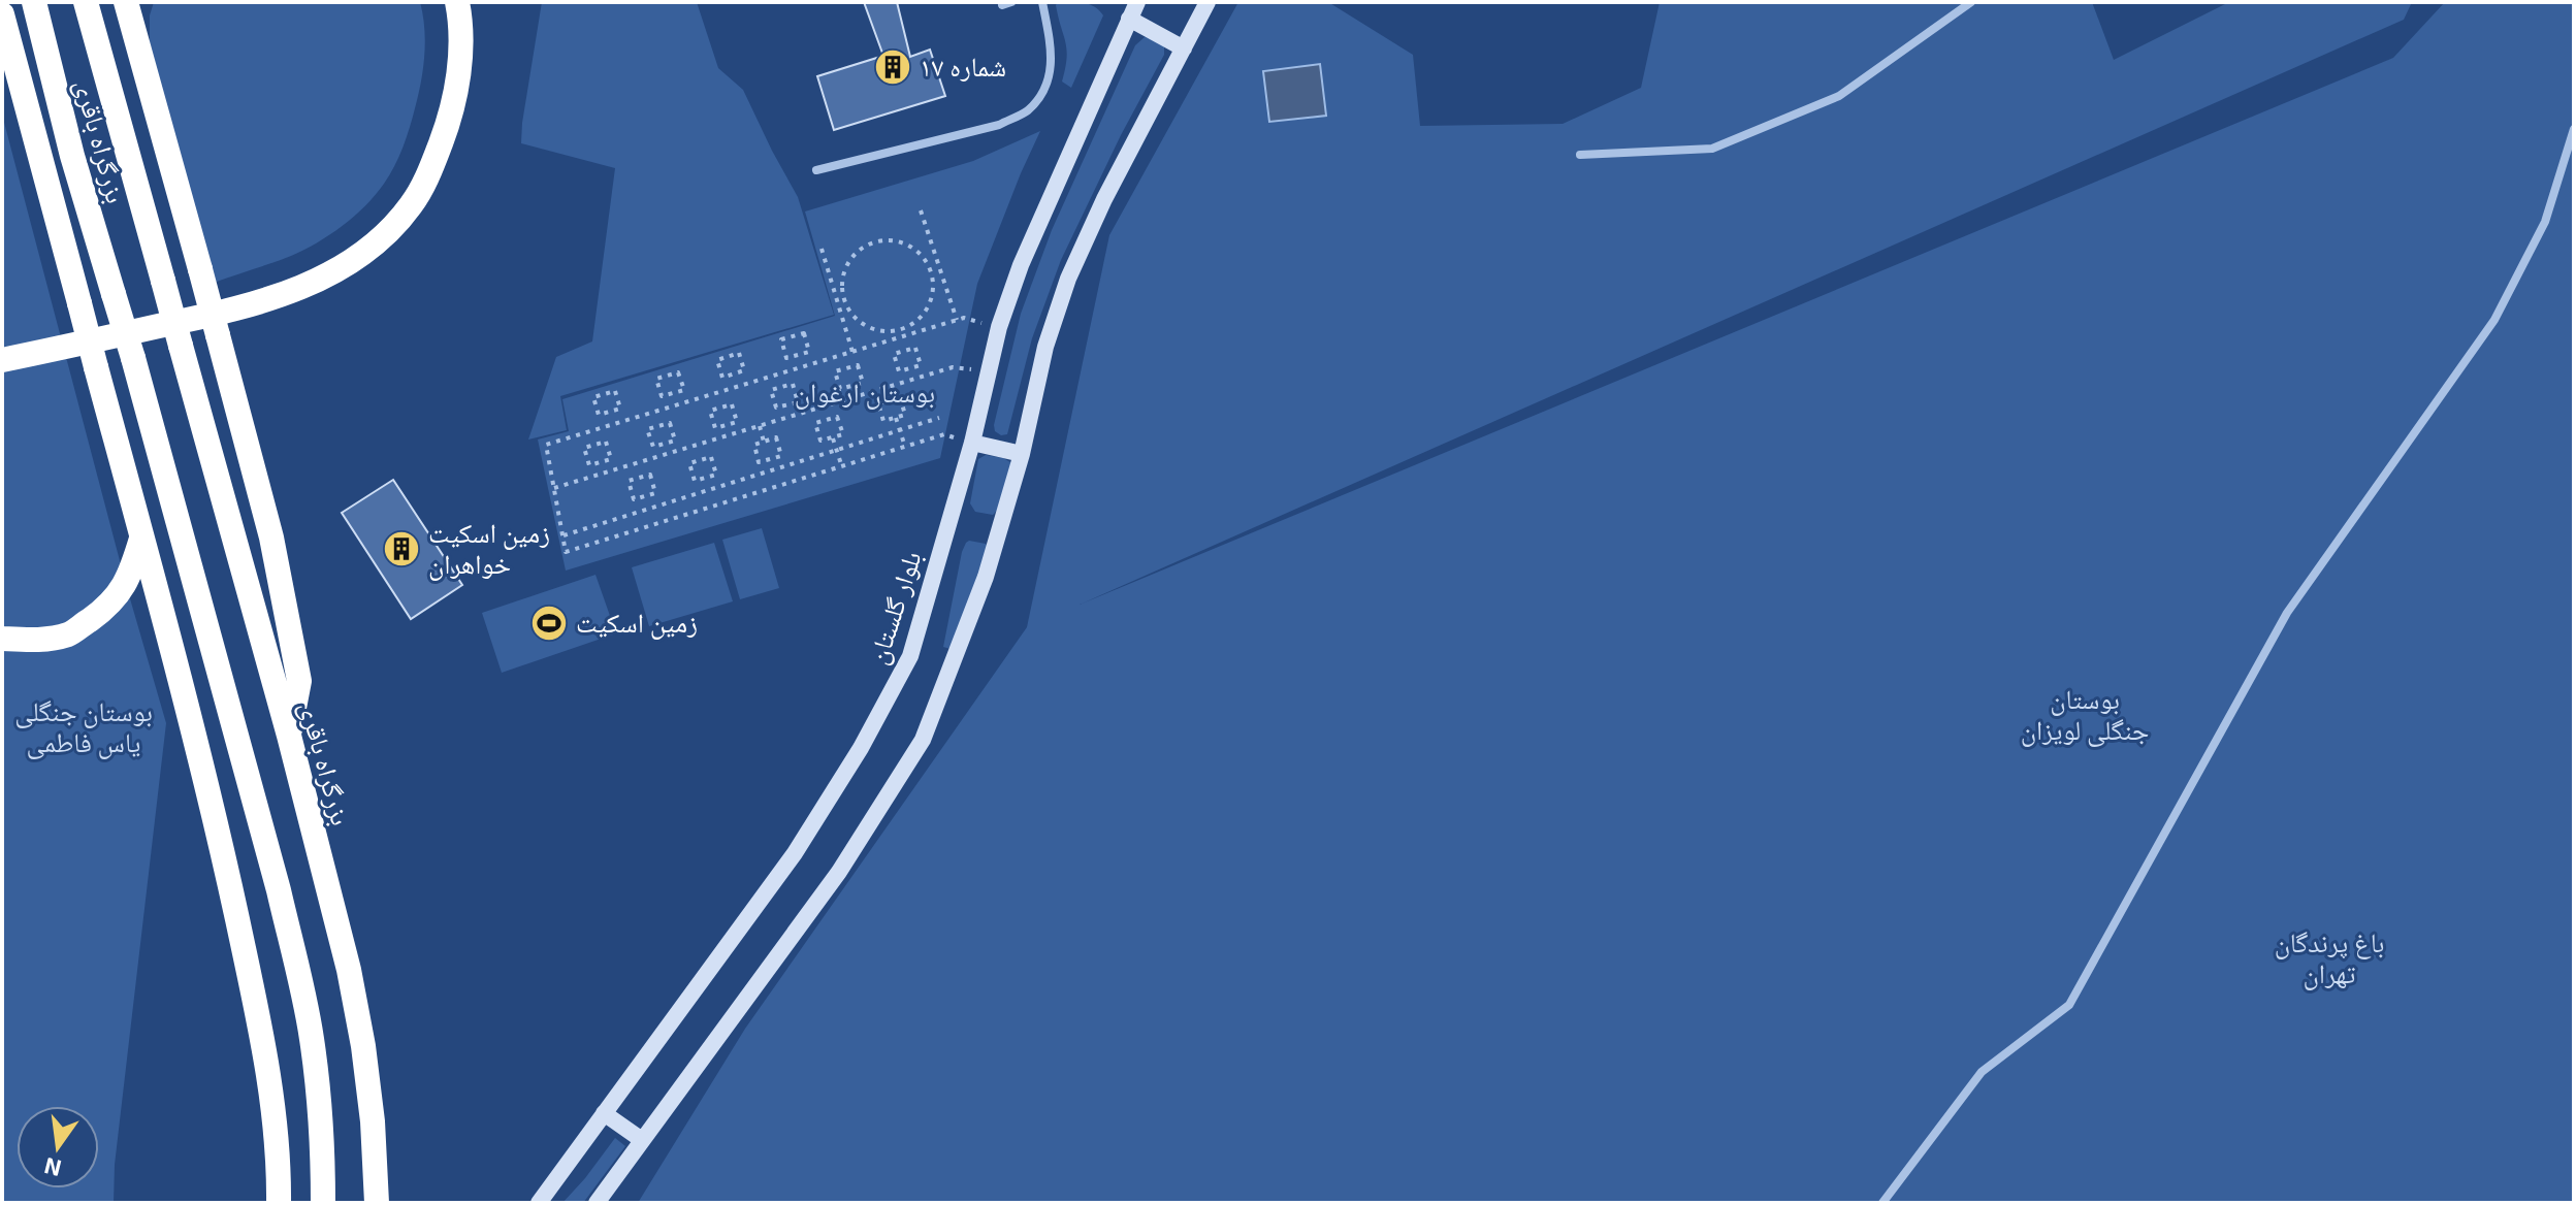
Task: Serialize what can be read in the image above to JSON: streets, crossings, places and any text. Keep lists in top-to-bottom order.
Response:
{
  "streets": {
    "highway": ["بزرگراه باقری"],
    "main road": ["بلوار گلستان"]
  },
  "parks": [
    "بوستان ارغوان",
    "بوستان جنگلی لویزان",
    "بوستان جنگلی یاس فاطمی",
    "باغ پرندگان تهران"
  ],
  "places": {
    "building": ["شماره ۱۷", "زمین اسکیت خواهران"],
    "sports": ["زمین اسکیت"]
  },
  "north": "bottom"
}
